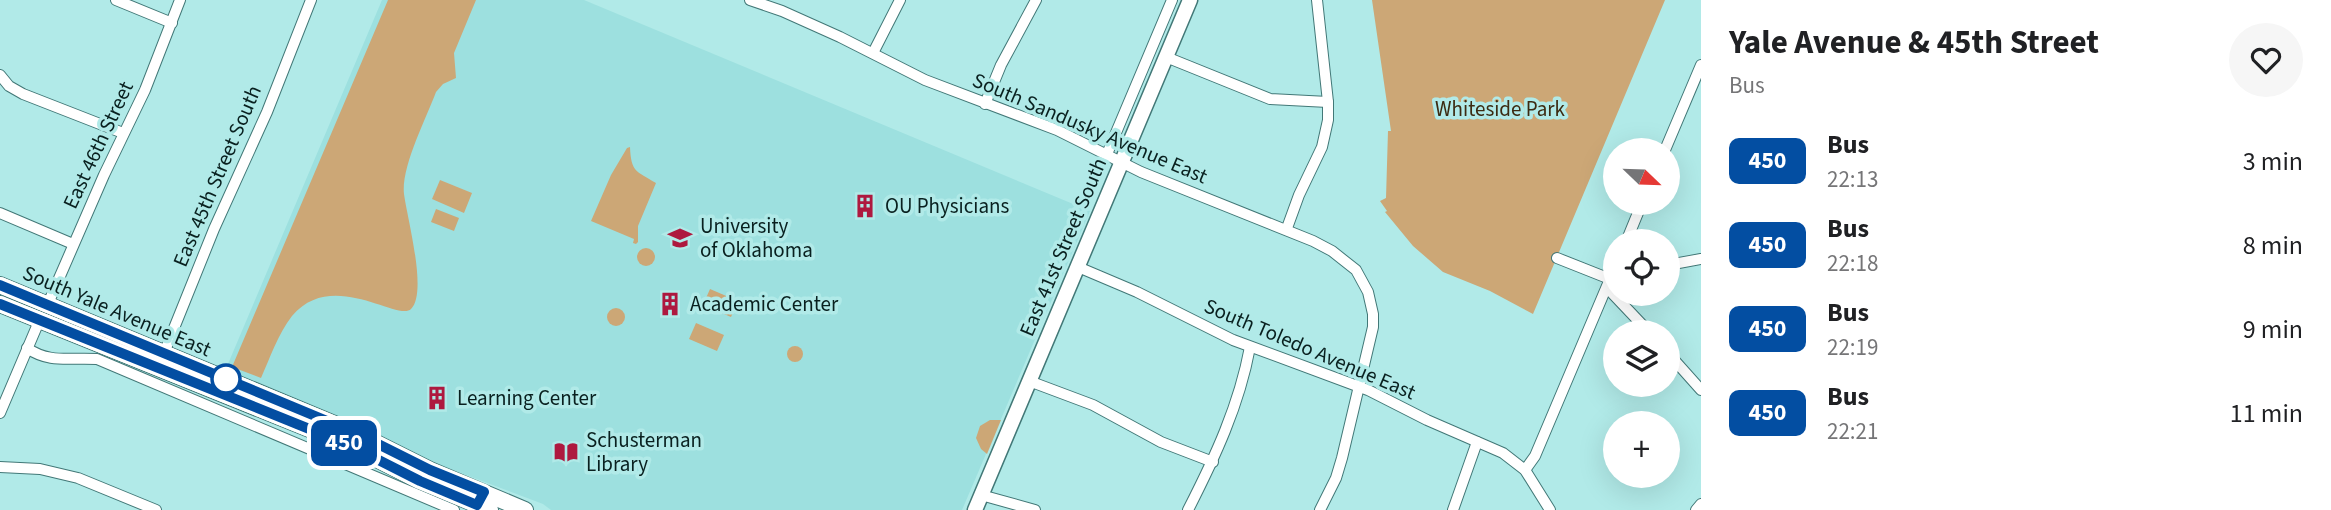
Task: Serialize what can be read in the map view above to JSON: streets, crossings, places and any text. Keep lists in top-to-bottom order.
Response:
{
  "streets": {
    "main road": ["East 41st Street South", "South Yale Avenue East"],
    "street": [
      "South Sandusky Avenue East",
      "East 46th Street",
      "East 45th Street South",
      "South Toledo Avenue East"
    ]
  },
  "crossings": [
    ["South Sandusky Avenue East", "East 41st Street South"],
    ["South Sandusky Avenue East", "South Toledo Avenue East"],
    ["East 46th Street", "South Yale Avenue East"],
    ["East 45th Street South", "South Yale Avenue East"],
    ["East 41st Street South", "South Toledo Avenue East"]
  ],
  "parks": ["Whiteside Park"],
  "places": {
    "building": ["OU Physicians", "Academic Center", "Learning Center"],
    "school or university": ["University of Oklahoma"],
    "library": ["Schusterman Library"]
  },
  "lines": ["bus line 450"],
  "north": "bottom right",
  "page": {
    "on_map": "450",
    "heading": ["Yale Avenue & 45th Street", "Bus"],
    "list": [
      {
        "mark": "450",
        "name": "Bus",
        "note": "22:13",
        "value": "3 min"
      },
      {
        "mark": "450",
        "name": "Bus",
        "note": "22:18",
        "value": "8 min"
      },
      {
        "mark": "450",
        "name": "Bus",
        "note": "22:19",
        "value": "9 min"
      },
      {
        "mark": "450",
        "name": "Bus",
        "note": "22:21",
        "value": "11 min"
      }
    ],
    "map_buttons": "+"
  }
}
